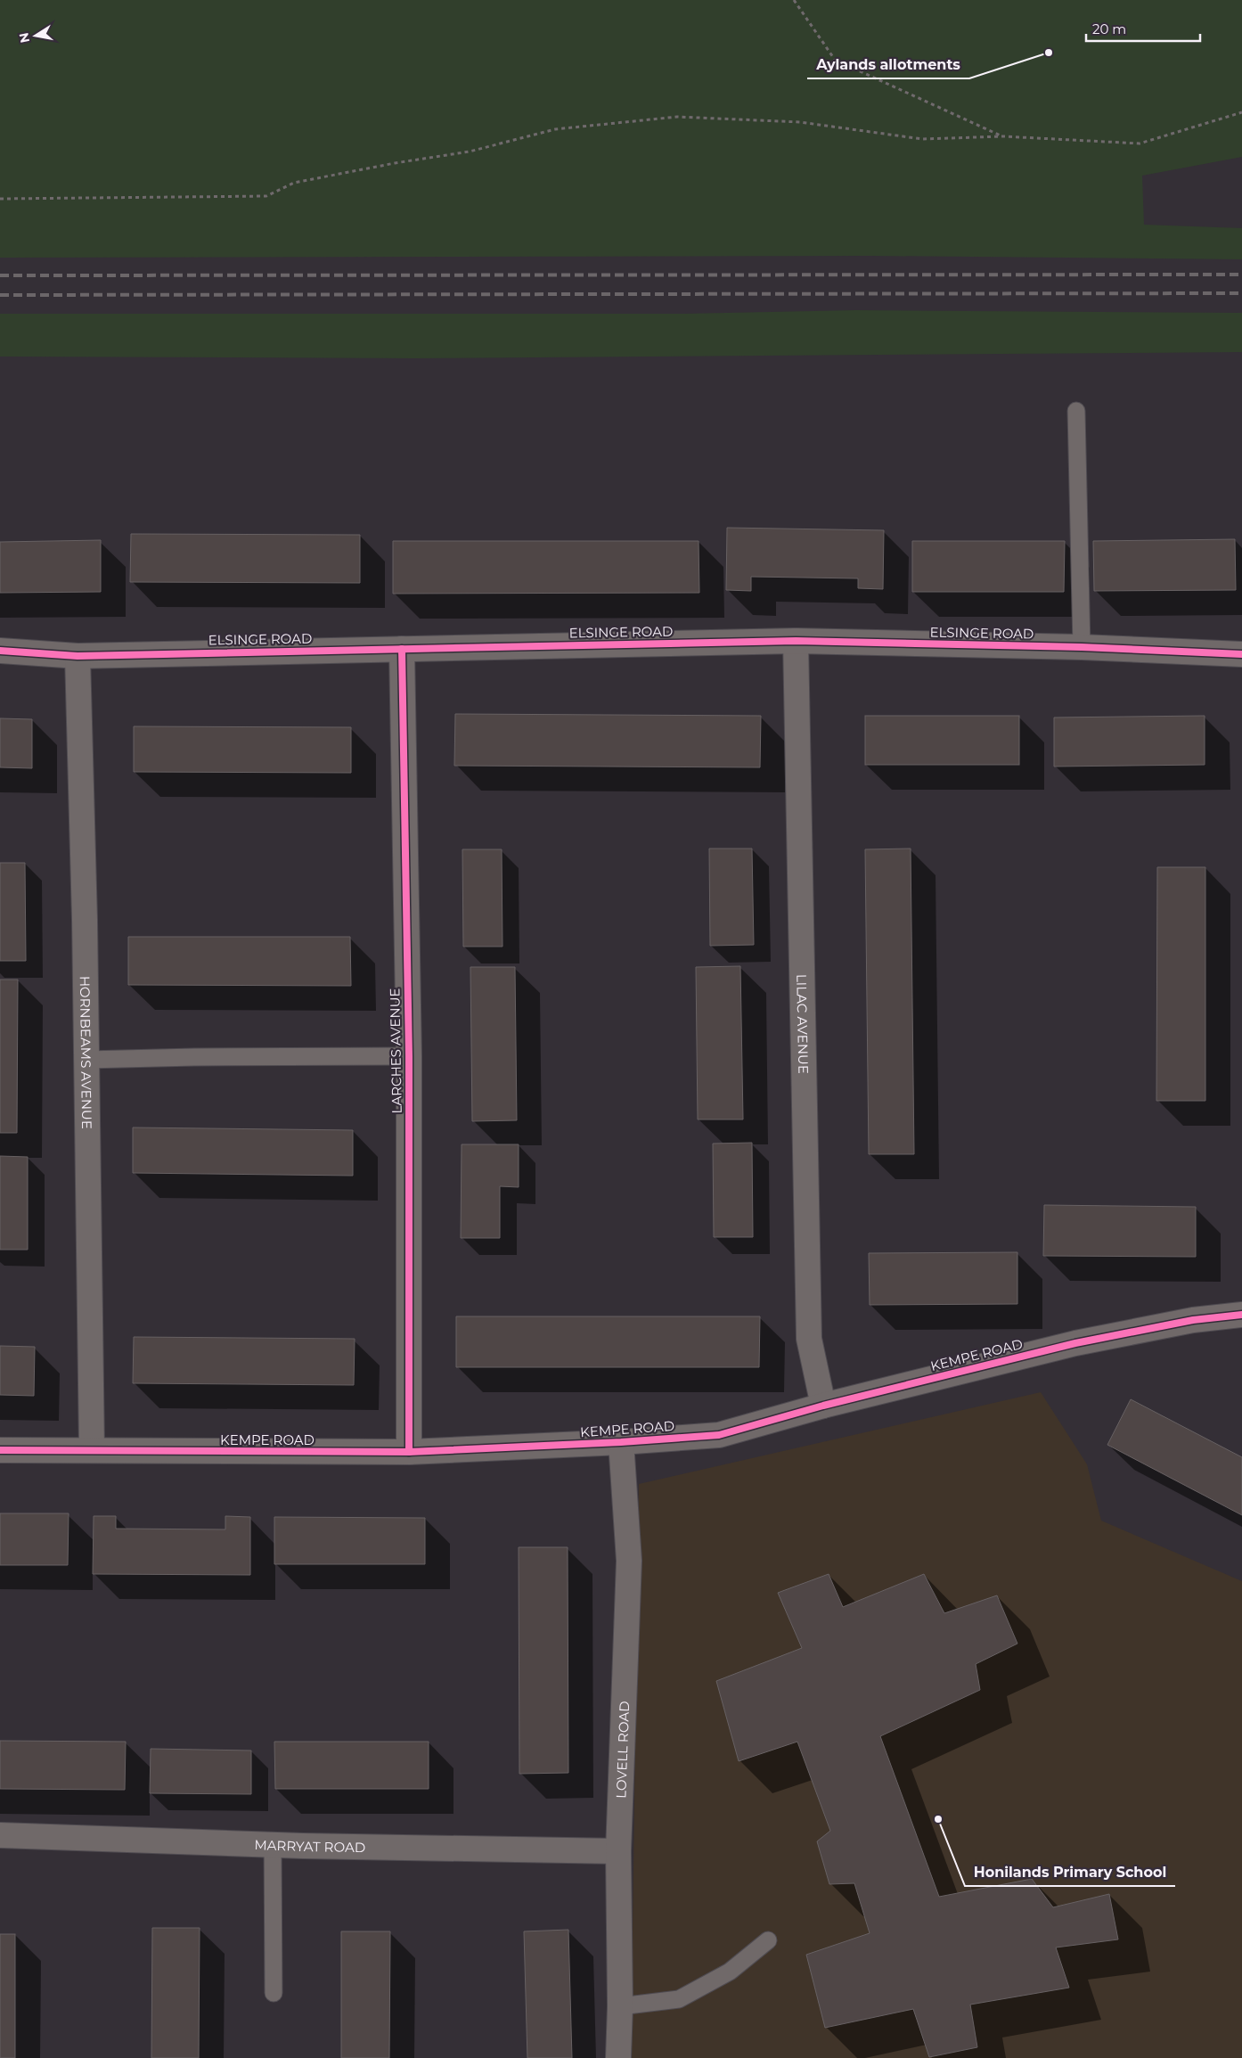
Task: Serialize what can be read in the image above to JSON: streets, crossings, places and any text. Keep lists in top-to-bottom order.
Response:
{
  "streets": {
    "street": [
      "ELSINGE ROAD",
      "LILAC AVENUE",
      "LARCHES AVENUE",
      "HORNBEAMS AVENUE",
      "KEMPE ROAD",
      "LOVELL ROAD",
      "MARRYAT ROAD"
    ]
  },
  "crossings": [
    ["ELSINGE ROAD", "LILAC AVENUE"],
    ["ELSINGE ROAD", "LARCHES AVENUE"],
    ["ELSINGE ROAD", "HORNBEAMS AVENUE"],
    ["LILAC AVENUE", "KEMPE ROAD"],
    ["LARCHES AVENUE", "KEMPE ROAD"],
    ["HORNBEAMS AVENUE", "KEMPE ROAD"],
    ["KEMPE ROAD", "LOVELL ROAD"],
    ["LOVELL ROAD", "MARRYAT ROAD"]
  ],
  "places": ["Aylands allotments", "Honilands Primary School"],
  "scale_bar": "20 m",
  "north": "left"
}
